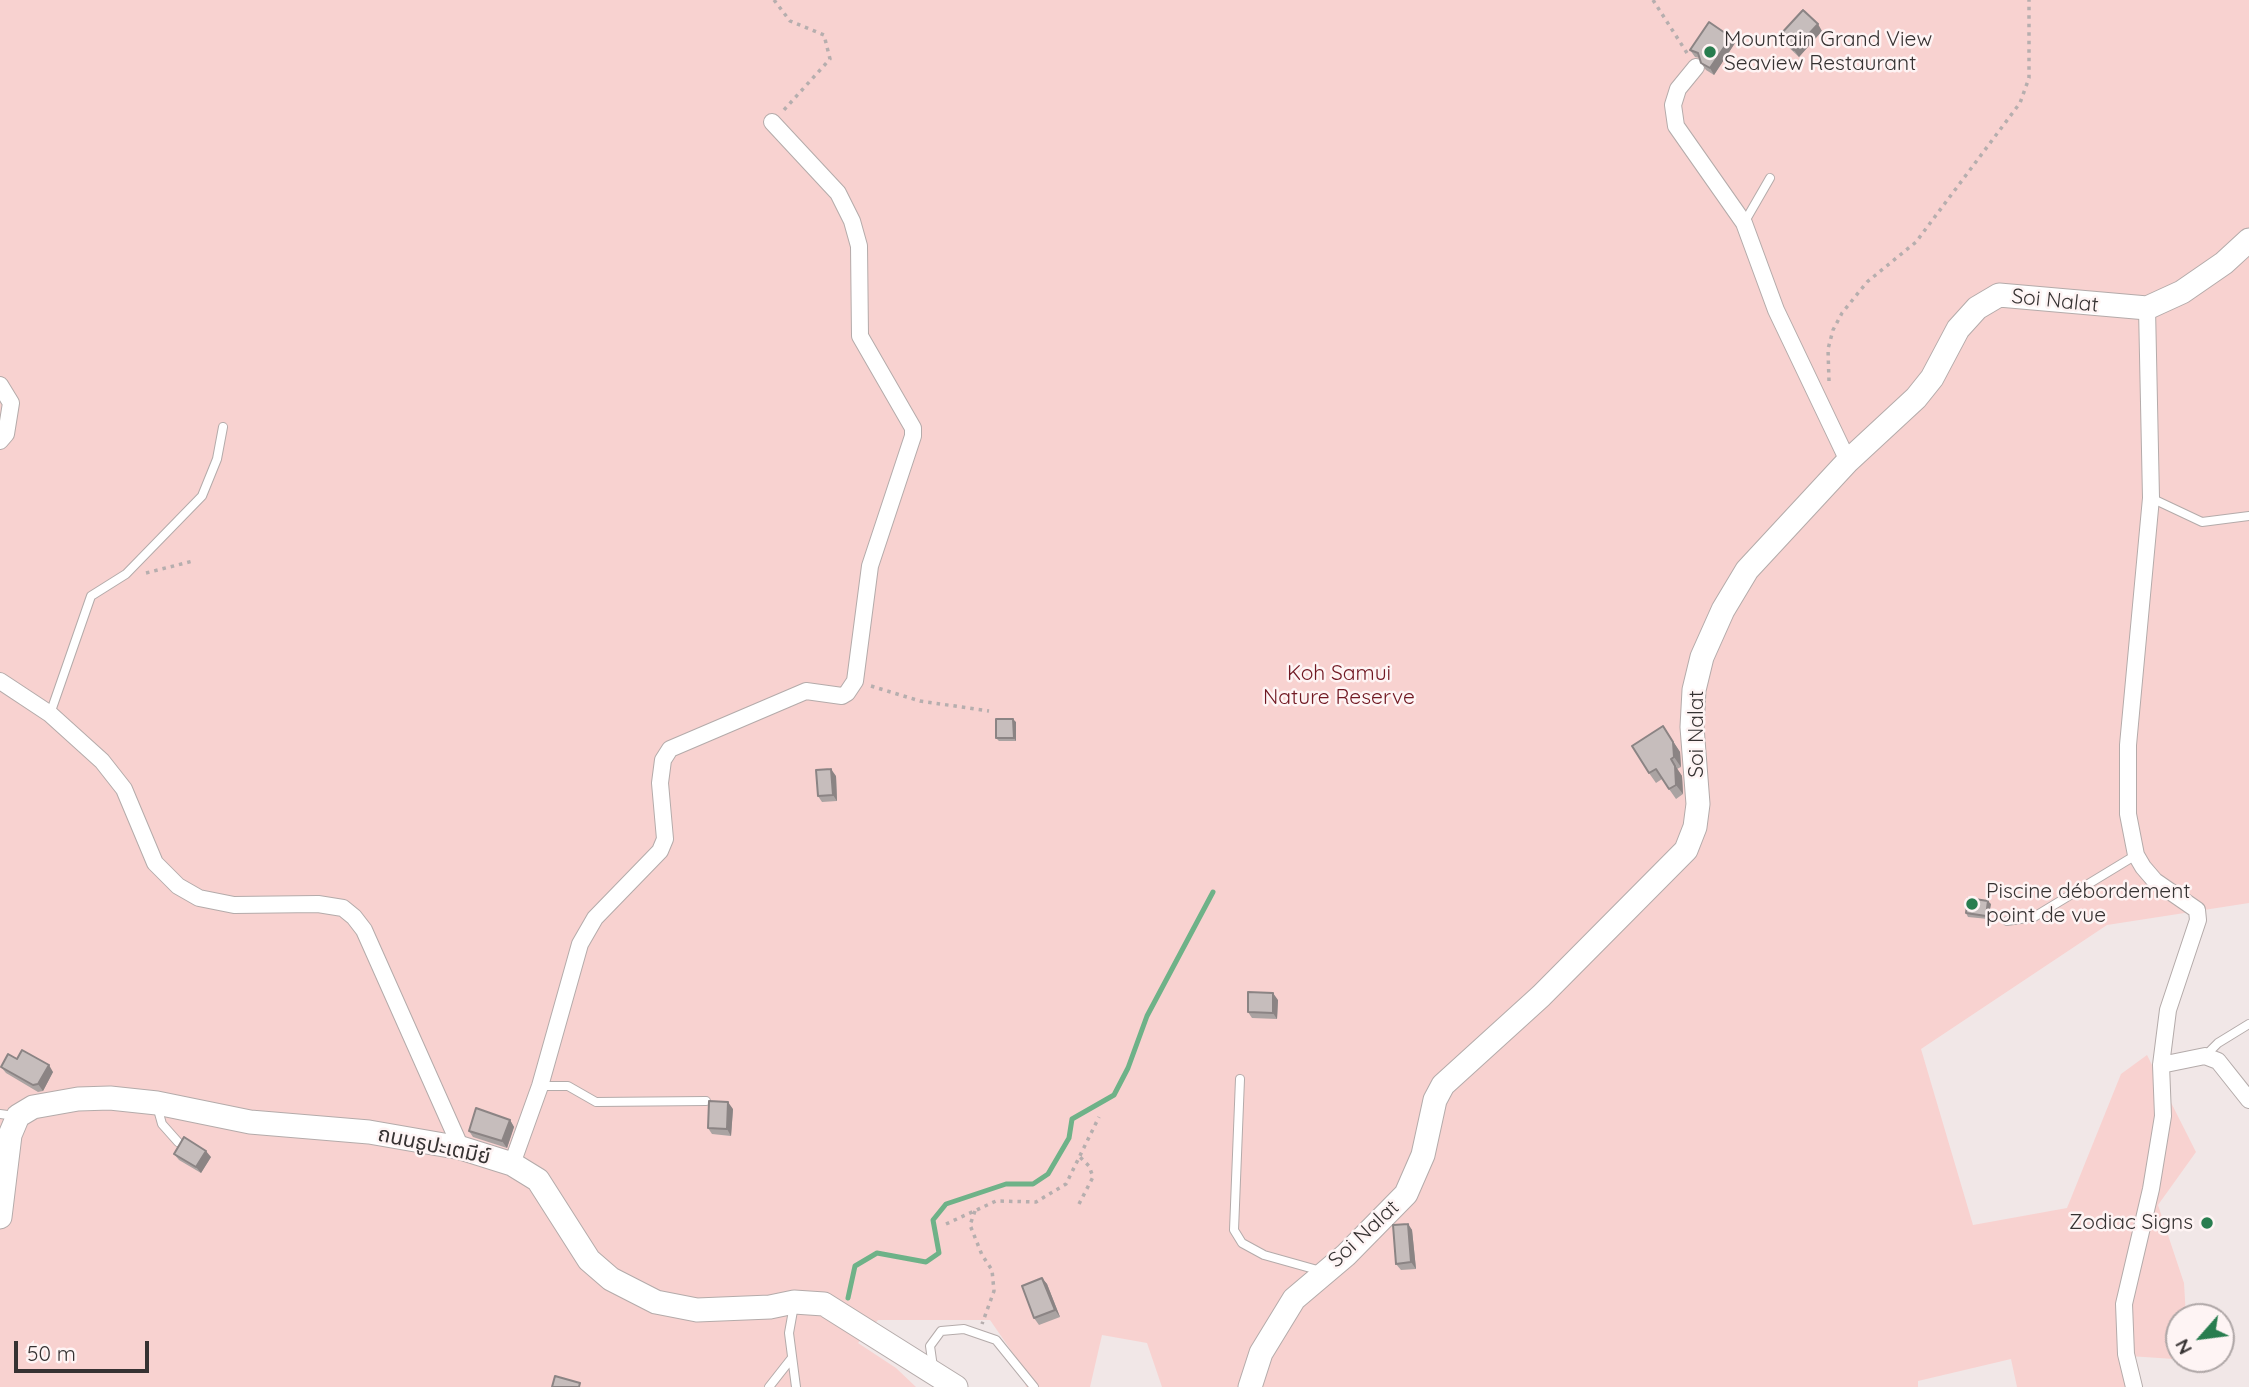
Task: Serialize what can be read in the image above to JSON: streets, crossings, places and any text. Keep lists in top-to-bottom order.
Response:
{
  "streets": {
    "street": ["Soi Nalat", "ถนนธูปะเตมีย์"]
  },
  "parks": ["Koh Samui Nature Reserve"],
  "places": ["Mountain Grand View Seaview Restaurant", "Piscine débordement point de vue", "Zodiac Signs"],
  "scale_bar": "50 m",
  "north": "bottom left"
}
